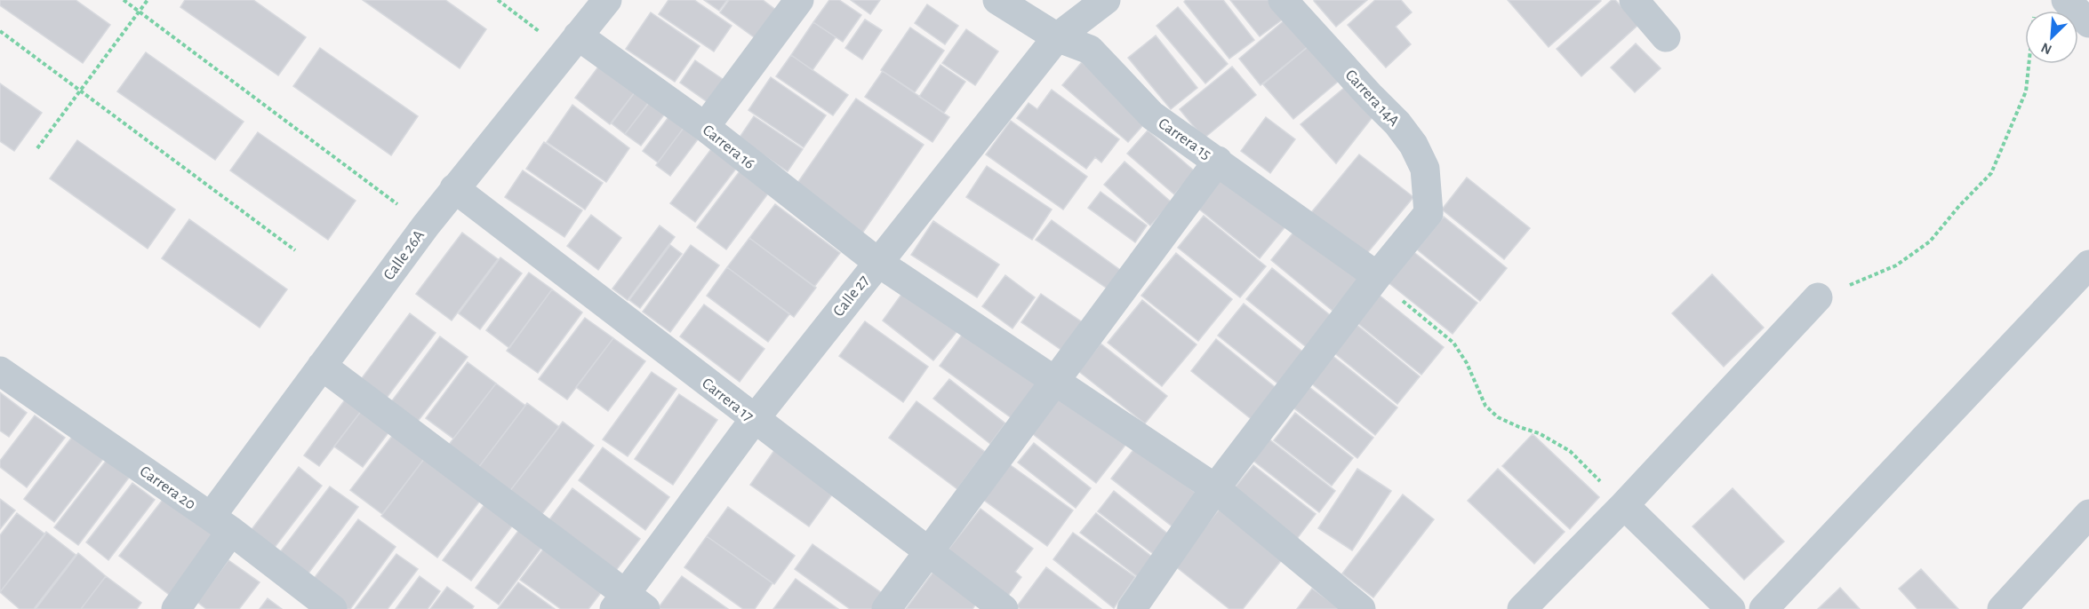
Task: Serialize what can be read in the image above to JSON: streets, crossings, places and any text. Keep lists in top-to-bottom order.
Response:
{
  "streets": {
    "street": [
      "Carrera 14A",
      "Carrera 15",
      "Carrera 16",
      "Calle 26A",
      "Calle 27",
      "Carrera 17",
      "Carrera 20"
    ]
  },
  "crossings": [
    ["Carrera 14A", "Carrera 15"],
    ["Carrera 15", "Calle 27"],
    ["Carrera 16", "Calle 26A"],
    ["Carrera 16", "Calle 27"],
    ["Calle 26A", "Carrera 17"],
    ["Calle 26A", "Carrera 20"],
    ["Calle 27", "Carrera 17"]
  ],
  "north": "bottom left"
}
